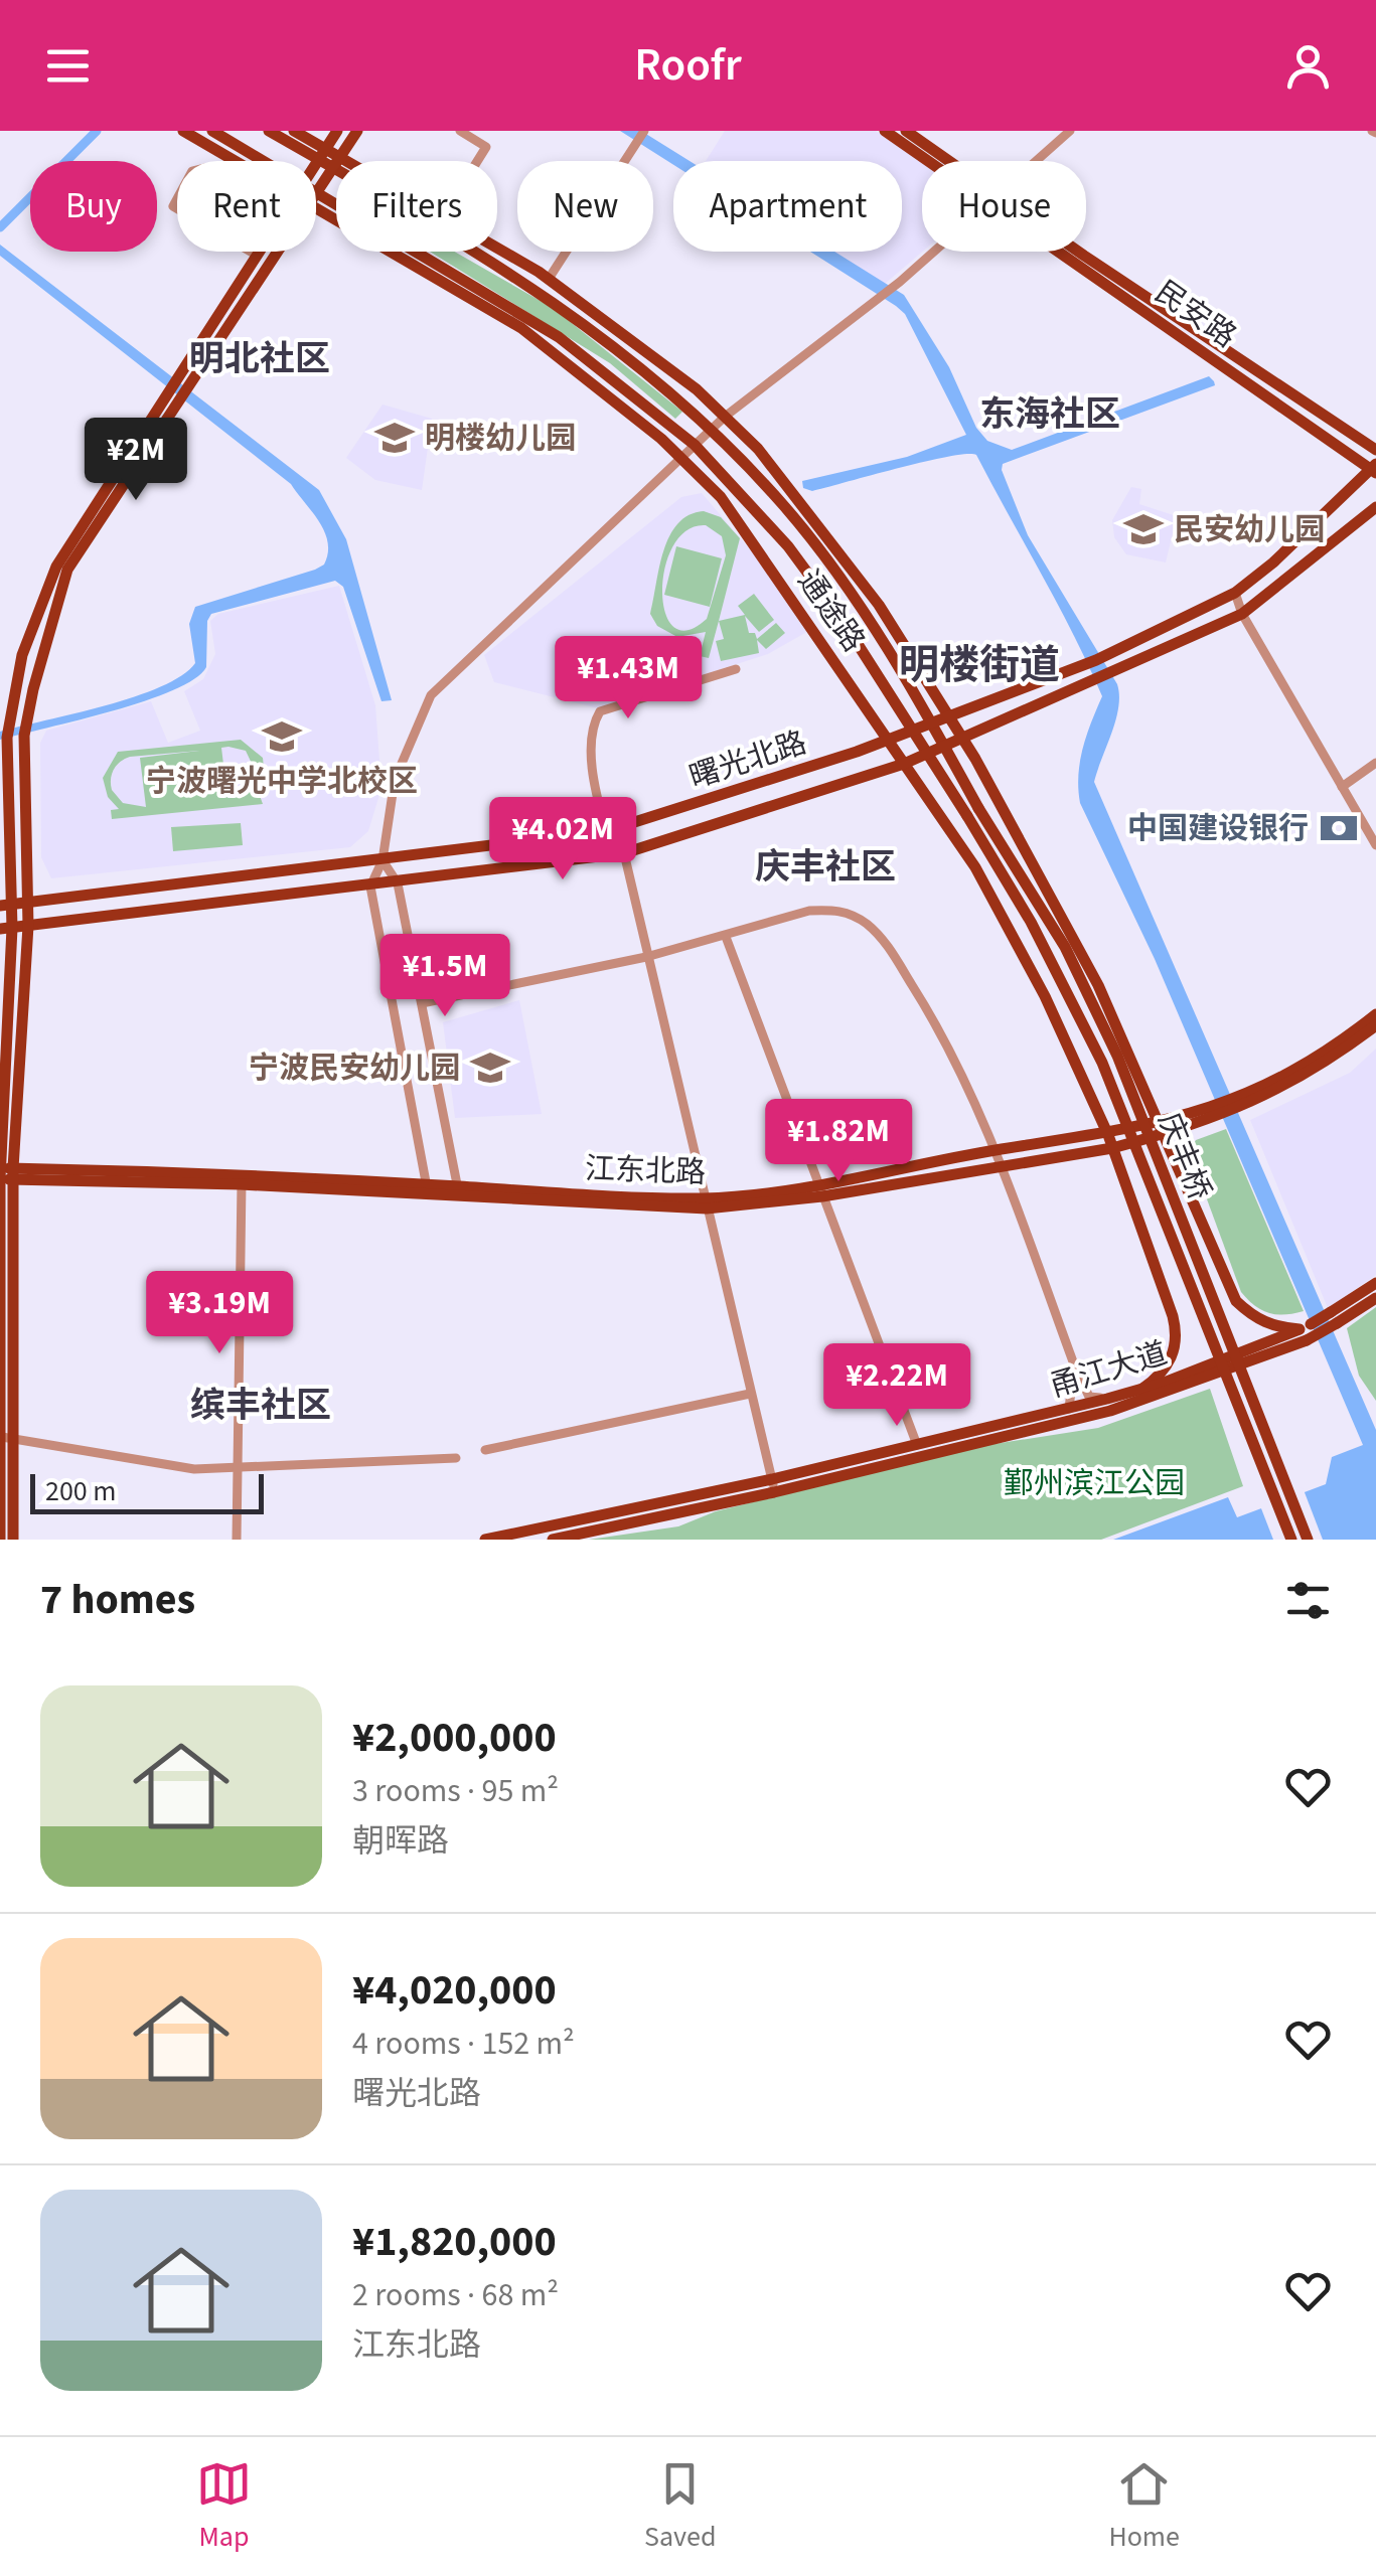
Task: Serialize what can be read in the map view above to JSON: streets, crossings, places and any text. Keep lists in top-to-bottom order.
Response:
{
  "streets": {
    "main road": [
      "民安路",
      "通途路",
      "曙光北路",
      "庆丰桥",
      "江东北路",
      "甬江大道"
    ]
  },
  "crossings": [
    ["民安路", "曙光北路"],
    ["通途路", "曙光北路"],
    ["通途路", "庆丰桥"],
    ["通途路", "江东北路"],
    ["通途路", "甬江大道"]
  ],
  "districts": [
    "明北社区",
    "东海社区",
    "明楼街道",
    "庆丰社区",
    "缤丰社区"
  ],
  "parks": ["鄞州滨江公园"],
  "places": {
    "school or university": [
      "明楼幼儿园",
      "民安幼儿园",
      "宁波曙光中学北校区",
      "宁波民安幼儿园"
    ],
    "bank": ["中国建设银行"]
  },
  "scale_bar": "200 m",
  "page": {
    "header": "Roofr",
    "chip": [
      "Buy",
      "Rent",
      "Filters",
      "New",
      "Apartment",
      "House"
    ],
    "price": [
      "¥2M",
      "¥1.43M",
      "¥4.02M",
      "¥1.5M",
      "¥1.82M",
      "¥3.19M",
      "¥2.22M"
    ],
    "scale": "200 m",
    "heading": "7 homes",
    "list": [
      {
        "name": "¥2,000,000",
        "note": "3 rooms · 95 m² · 朝晖路"
      },
      {
        "name": "¥4,020,000",
        "note": "4 rooms · 152 m² · 曙光北路"
      },
      {
        "name": "¥1,820,000",
        "note": "2 rooms · 68 m² · 江东北路"
      }
    ],
    "tabs": ["Map", "Saved", "Home"]
  }
}
